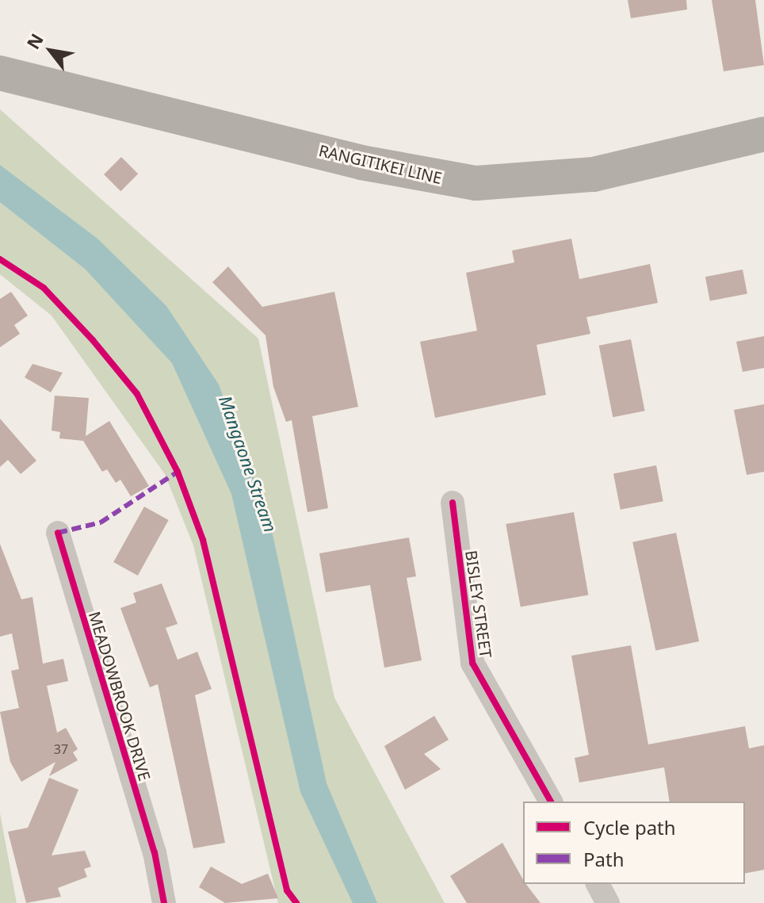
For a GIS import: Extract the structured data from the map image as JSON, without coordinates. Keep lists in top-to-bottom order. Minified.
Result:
{"streets":{"highway":["RANGITIKEI LINE"],"street":["BISLEY STREET","MEADOWBROOK DRIVE"]},"water":["Mangaone Stream"],"house_numbers":["37"],"legend":["Cycle path","Path"],"north":"top left"}
